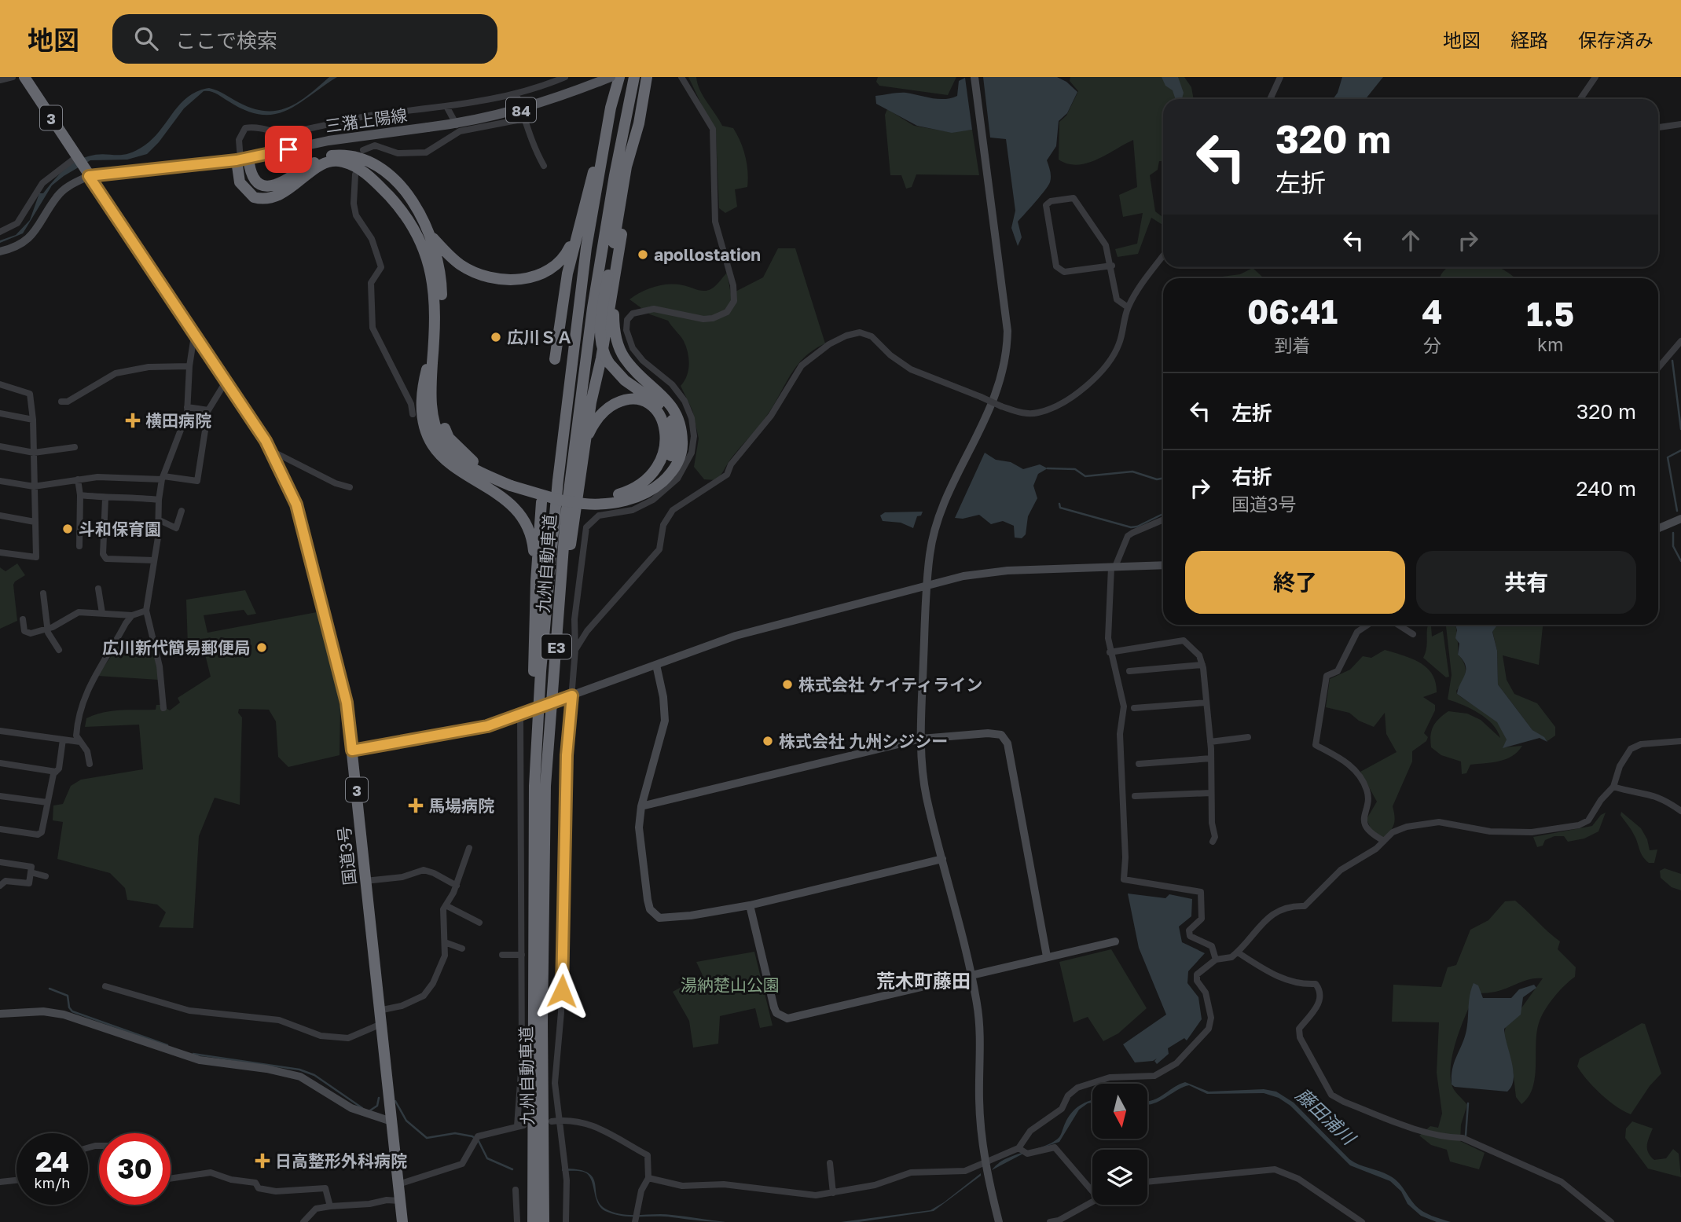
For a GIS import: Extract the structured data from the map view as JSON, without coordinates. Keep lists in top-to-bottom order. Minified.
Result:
{"streets":{"highway":["3","九州自動車道","E3","国道3号"],"main road":["84","三潴上陽線"]},"crossings":[["三潴上陽線","国道3号"]],"districts":["荒木町藤田"],"water":["藤田浦川"],"parks":["湯納楚山公園"],"places":{"other":["apollostation","広川ＳＡ","斗和保育園","広川新代簡易郵便局","株式会社 ケイティライン","株式会社 九州シジシー"],"health":["横田病院","馬場病院","日高整形外科病院"]},"north":"bottom","page":{"header":"地図","search":"ここで検索","nav":["地図","経路","保存済み"],"turn":["320 m","左折"],"eta":["06:41","到着","4","分","1.5","km"],"list":[{"name":"左折","value":"320 m"},{"name":"右折","note":"国道3号","value":"240 m"}],"buttons":["終了","共有"],"speed":"24 km/h","limit":"30"}}
